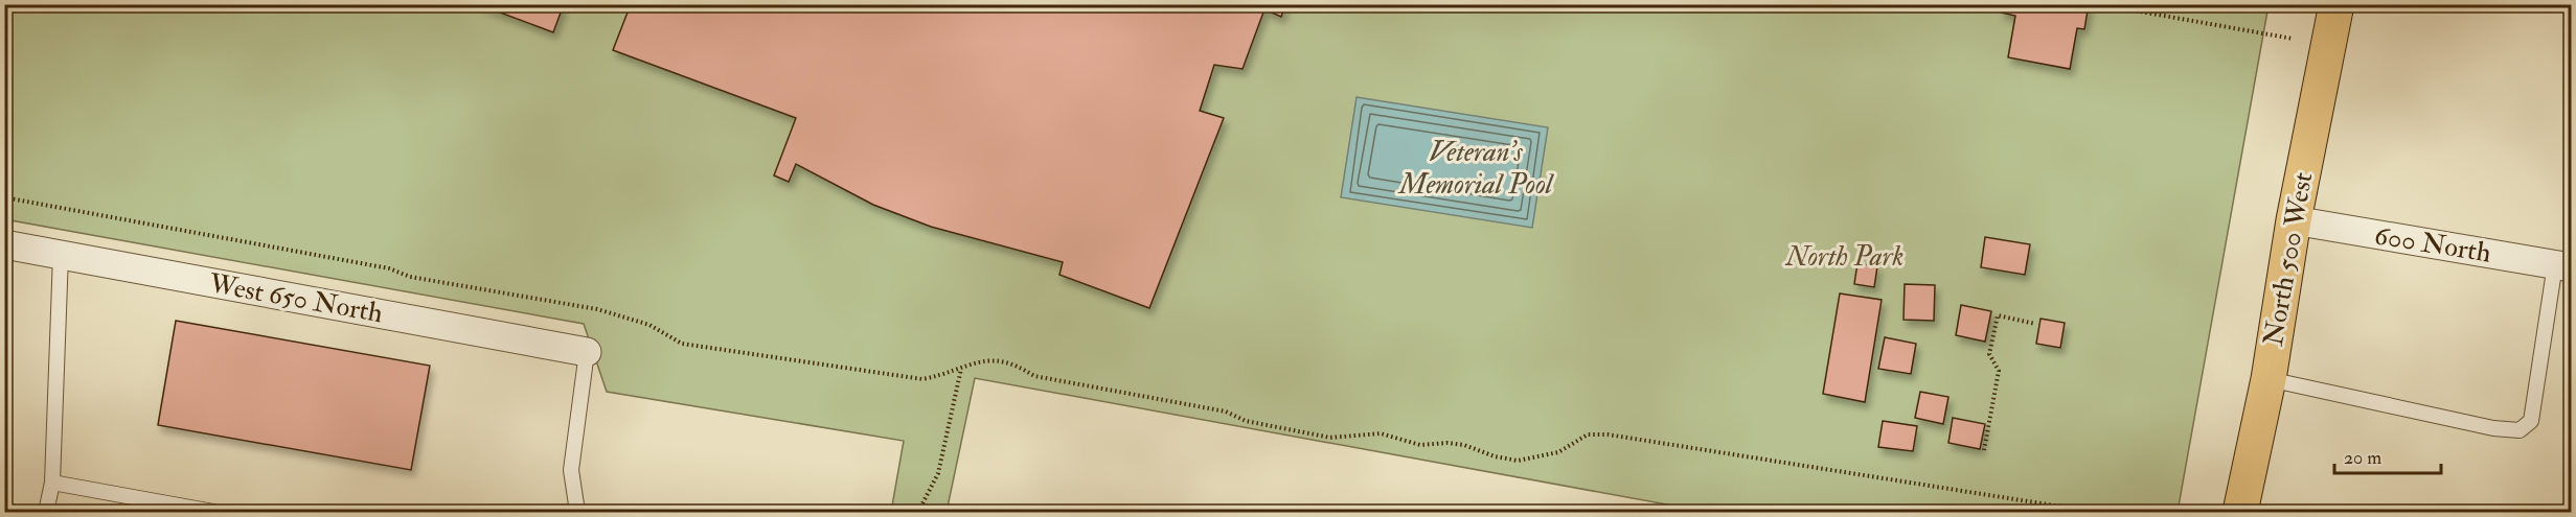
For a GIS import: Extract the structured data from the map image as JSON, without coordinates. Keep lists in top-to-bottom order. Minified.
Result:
{"streets":{"main road":["North 500 West"],"street":["600 North","West 650 North"]},"crossings":[["600 North","North 500 West"]],"water":["Veteran's Memorial Pool"],"parks":["North Park"],"scale_bar":"20 m"}
